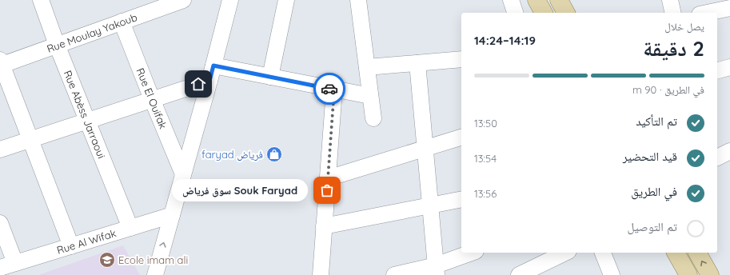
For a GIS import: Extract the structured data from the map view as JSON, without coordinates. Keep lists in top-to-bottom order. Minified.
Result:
{"streets":{"street":["Rue Moulay Yakoub","Rue El Ouifak","Rue Abèss Jarraoui","Rue Al Wifak"]},"crossings":[["Rue Moulay Yakoub","Rue El Ouifak"],["Rue Moulay Yakoub","Rue Abèss Jarraoui"],["Rue Abèss Jarraoui","Rue Al Wifak"]],"places":{"shop":["faryad فرياض"],"other":["Souk Faryad سوق فرياض"],"school or university":["Ecole imam ali"]},"page":{"heading":["2 دقيقة","يصل خلال","14:19–14:24"],"bar":"في الطريق · 90 m","list":[["تم التأكيد","13:50"],["قيد التحضير","13:54"],["في الطريق","13:56"],"تم التوصيل"],"bubble":"Souk Faryad سوق فرياض"}}
